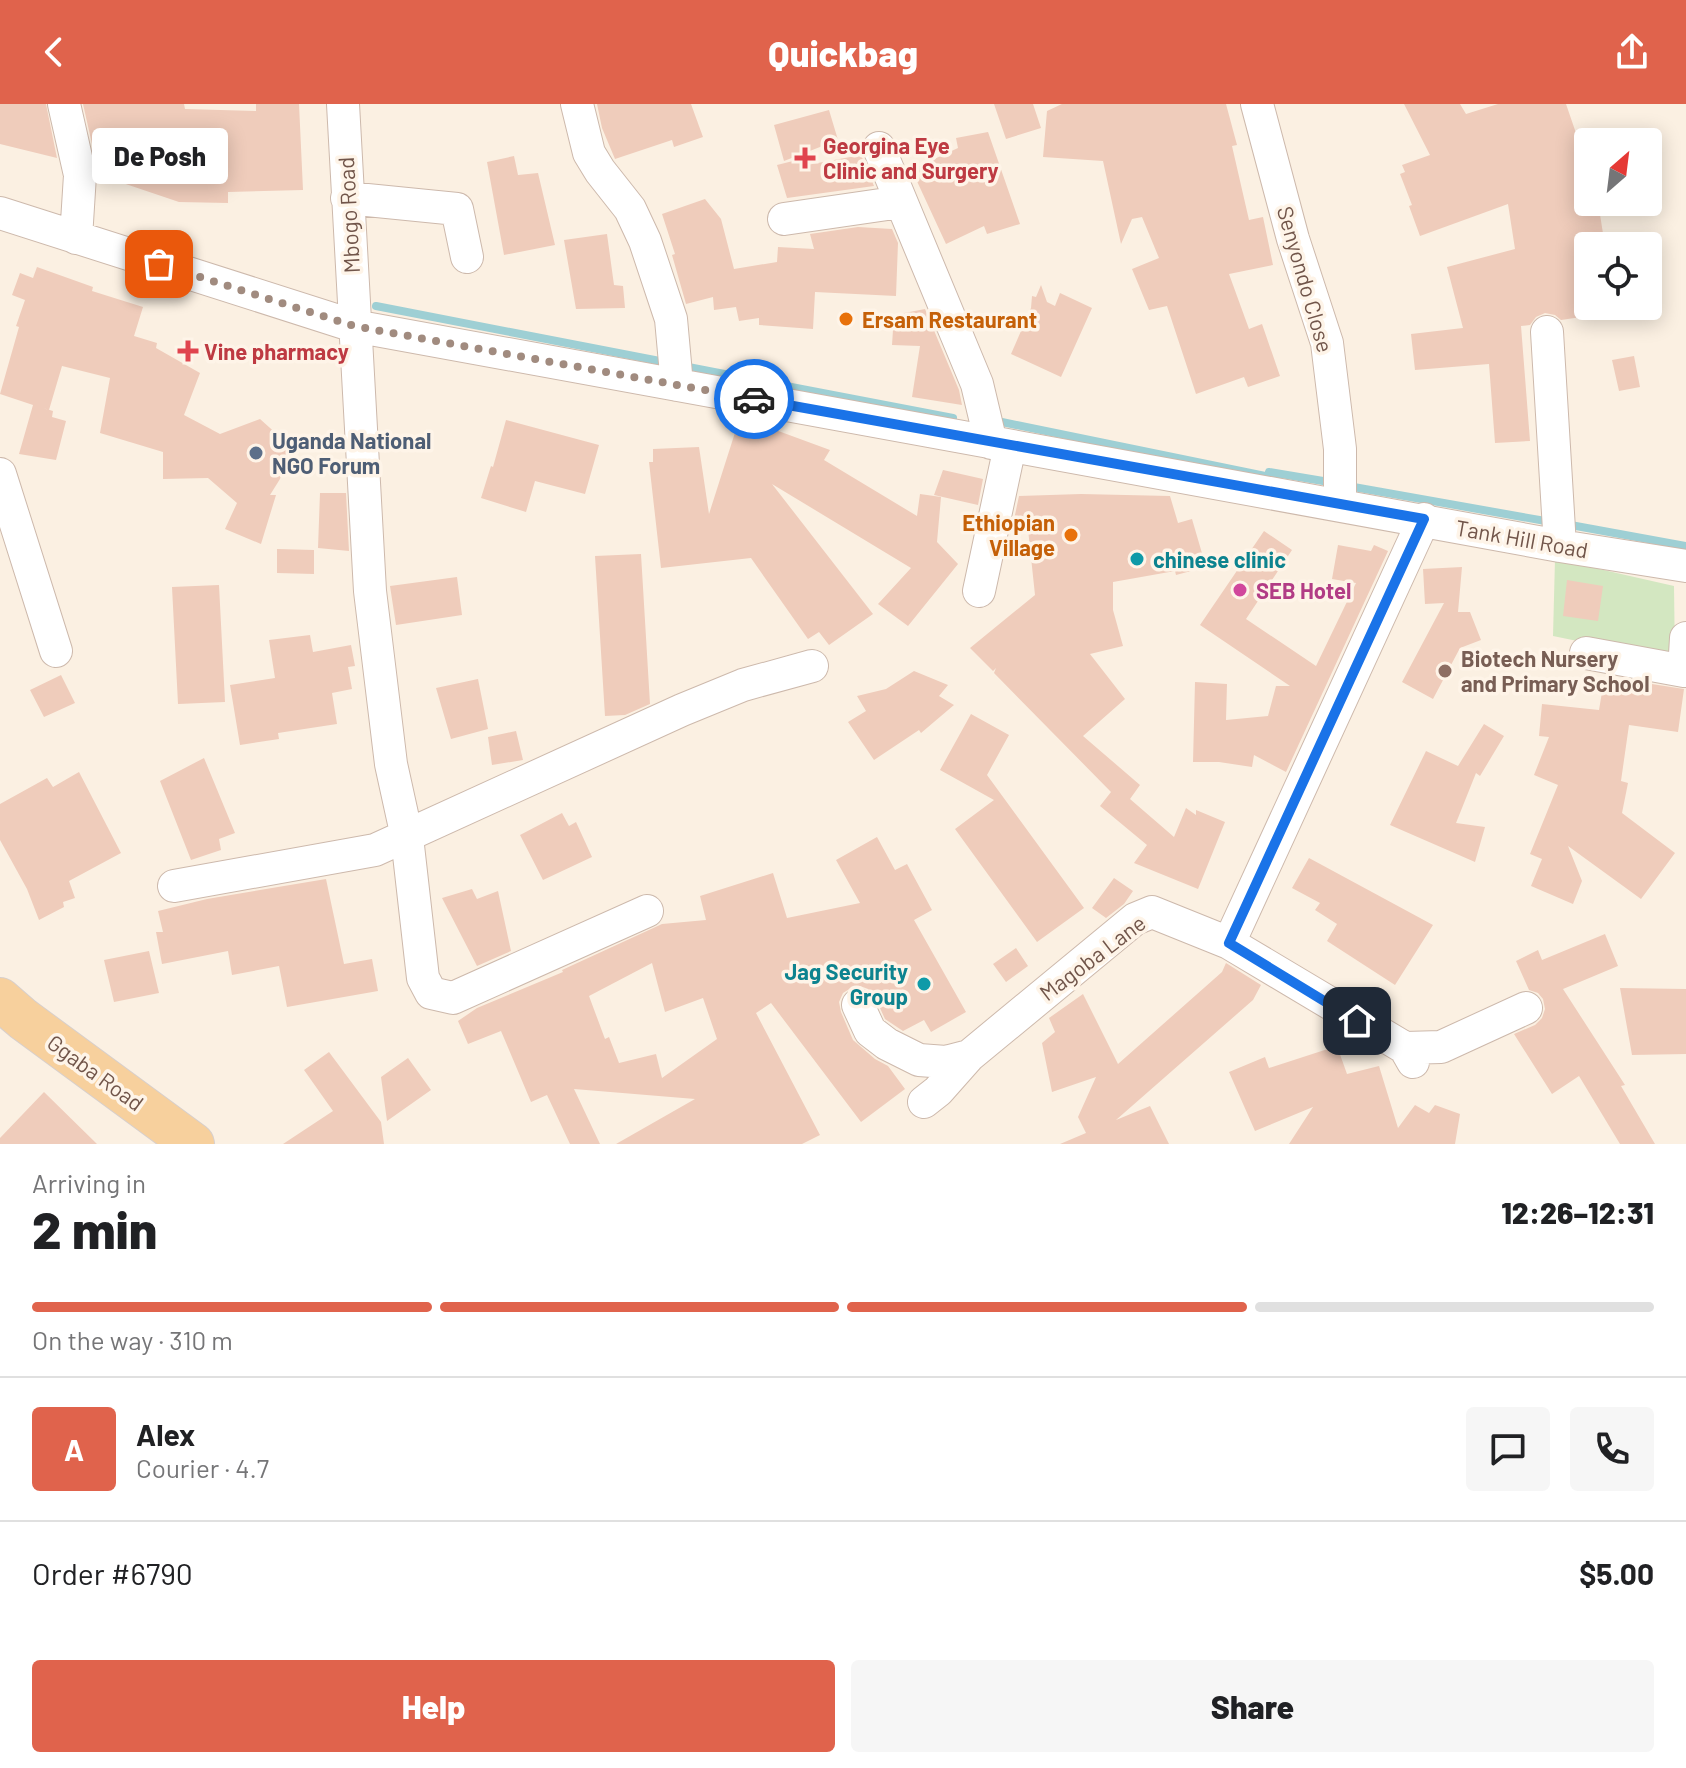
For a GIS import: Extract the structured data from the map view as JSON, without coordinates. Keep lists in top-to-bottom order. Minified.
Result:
{"streets":{"main road":["Ggaba Road"],"street":["Mbogo Road","Senyondo Close","Tank Hill Road","Magoba Lane"]},"crossings":[["Mbogo Road","Tank Hill Road"],["Senyondo Close","Tank Hill Road"]],"places":{"health":["Georgina Eye Clinic and Surgery","Vine pharmacy"],"other":["De Posh","Ersam Restaurant","Uganda National NGO Forum","Ethiopian Village","chinese clinic","SEB Hotel","Biotech Nursery and Primary School","Jag Security Group"]},"north":"top right","page":{"header":"Quickbag","bubble":"De Posh","heading":["2 min","Arriving in","12:26–12:31"],"panel":["Alex","Courier · 4.7","Order #6790","$5.00"],"bar":"On the way · 310 m","round":"A","buttons":["Help","Share"]}}
